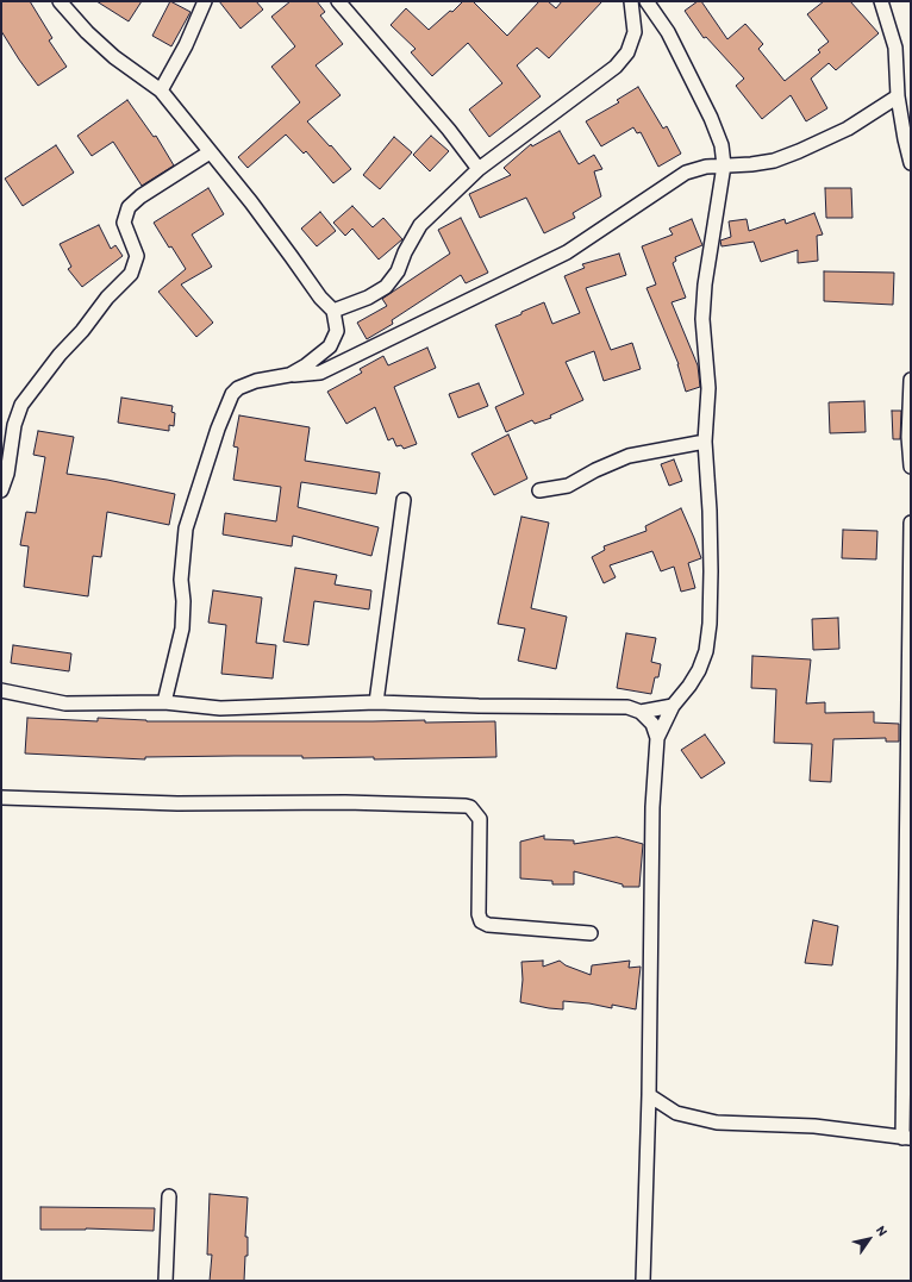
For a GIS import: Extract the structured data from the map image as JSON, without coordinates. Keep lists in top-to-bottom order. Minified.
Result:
{"north":"top right"}
